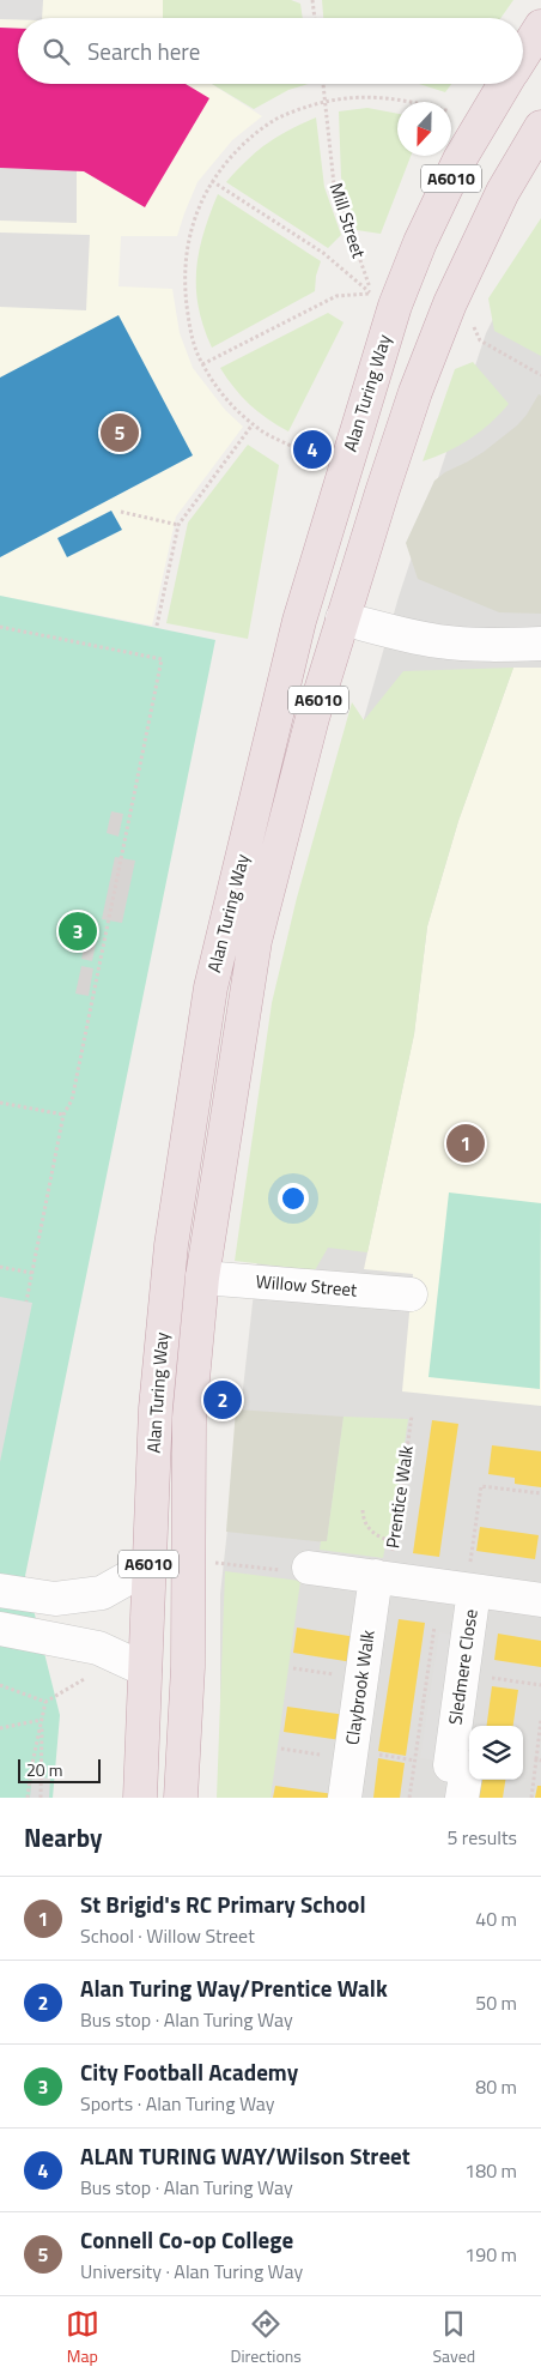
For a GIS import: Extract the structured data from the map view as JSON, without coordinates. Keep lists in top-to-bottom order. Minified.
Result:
{"streets":{"highway":["A6010","Alan Turing Way"],"street":["Willow Street","Sledmere Close","Claybrook Walk"],"path":["Mill Street","Prentice Walk"]},"crossings":[["Alan Turing Way","Willow Street"],["Prentice Walk","Claybrook Walk"]],"scale_bar":"20 m","north":"bottom","page":{"search":"Search here","pins":["5","4","3","1","2"],"scale":"20 m","heading":["Nearby","5 results"],"list":[{"mark":"1","name":"St Brigid's RC Primary School","note":"School · Willow Street","value":"40 m"},{"mark":"2","name":"Alan Turing Way/Prentice Walk","note":"Bus stop · Alan Turing Way","value":"50 m"},{"mark":"3","name":"City Football Academy","note":"Sports · Alan Turing Way","value":"80 m"},{"mark":"4","name":"ALAN TURING WAY/Wilson Street","note":"Bus stop · Alan Turing Way","value":"180 m"},{"mark":"5","name":"Connell Co-op College","note":"University · Alan Turing Way","value":"190 m"}],"nav":["Map","Directions","Saved"]}}
